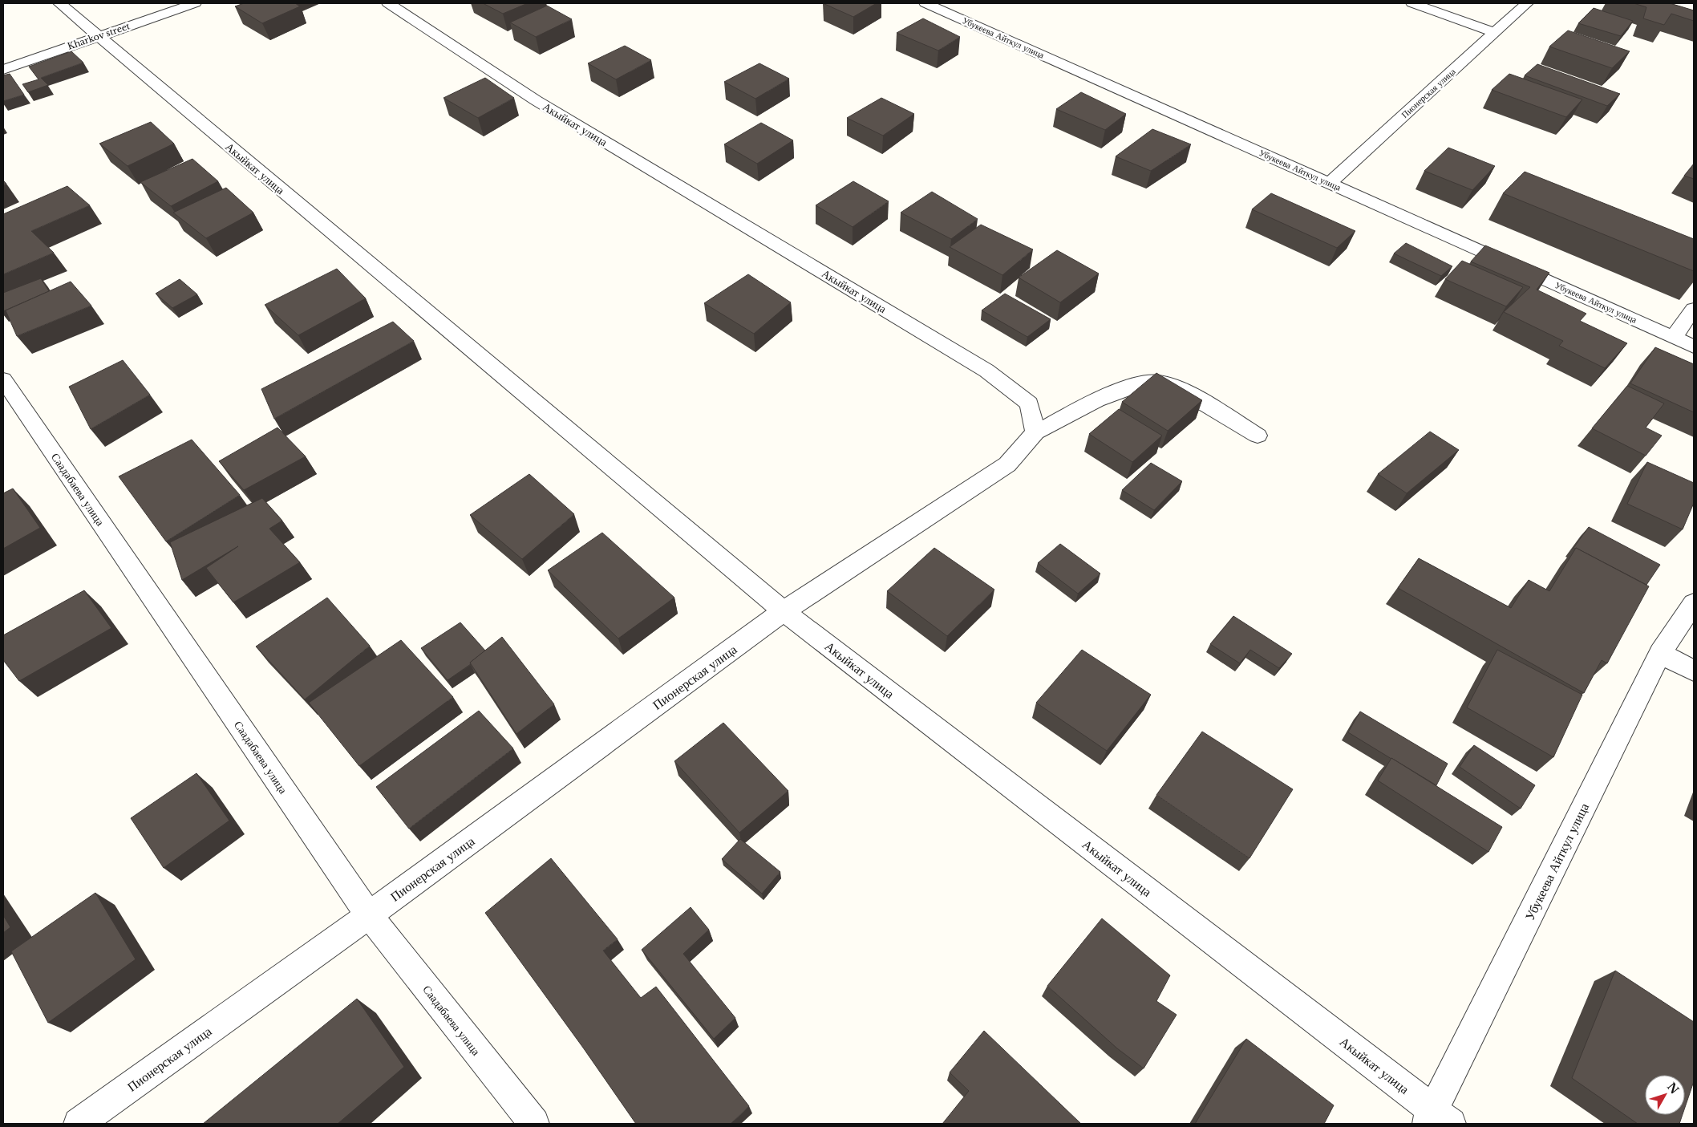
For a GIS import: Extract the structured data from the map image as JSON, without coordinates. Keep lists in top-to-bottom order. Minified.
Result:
{"streets":{"street":["Kharkov street","Убукеева Айткул улица","Пионерская улица","Акыйкат улица","Саадабаева улица"]},"crossings":[["Kharkov street","Акыйкат улица"],["Убукеева Айткул улица","Пионерская улица"],["Убукеева Айткул улица","Акыйкат улица"],["Пионерская улица","Акыйкат улица"],["Пионерская улица","Саадабаева улица"]],"north":"top right"}
